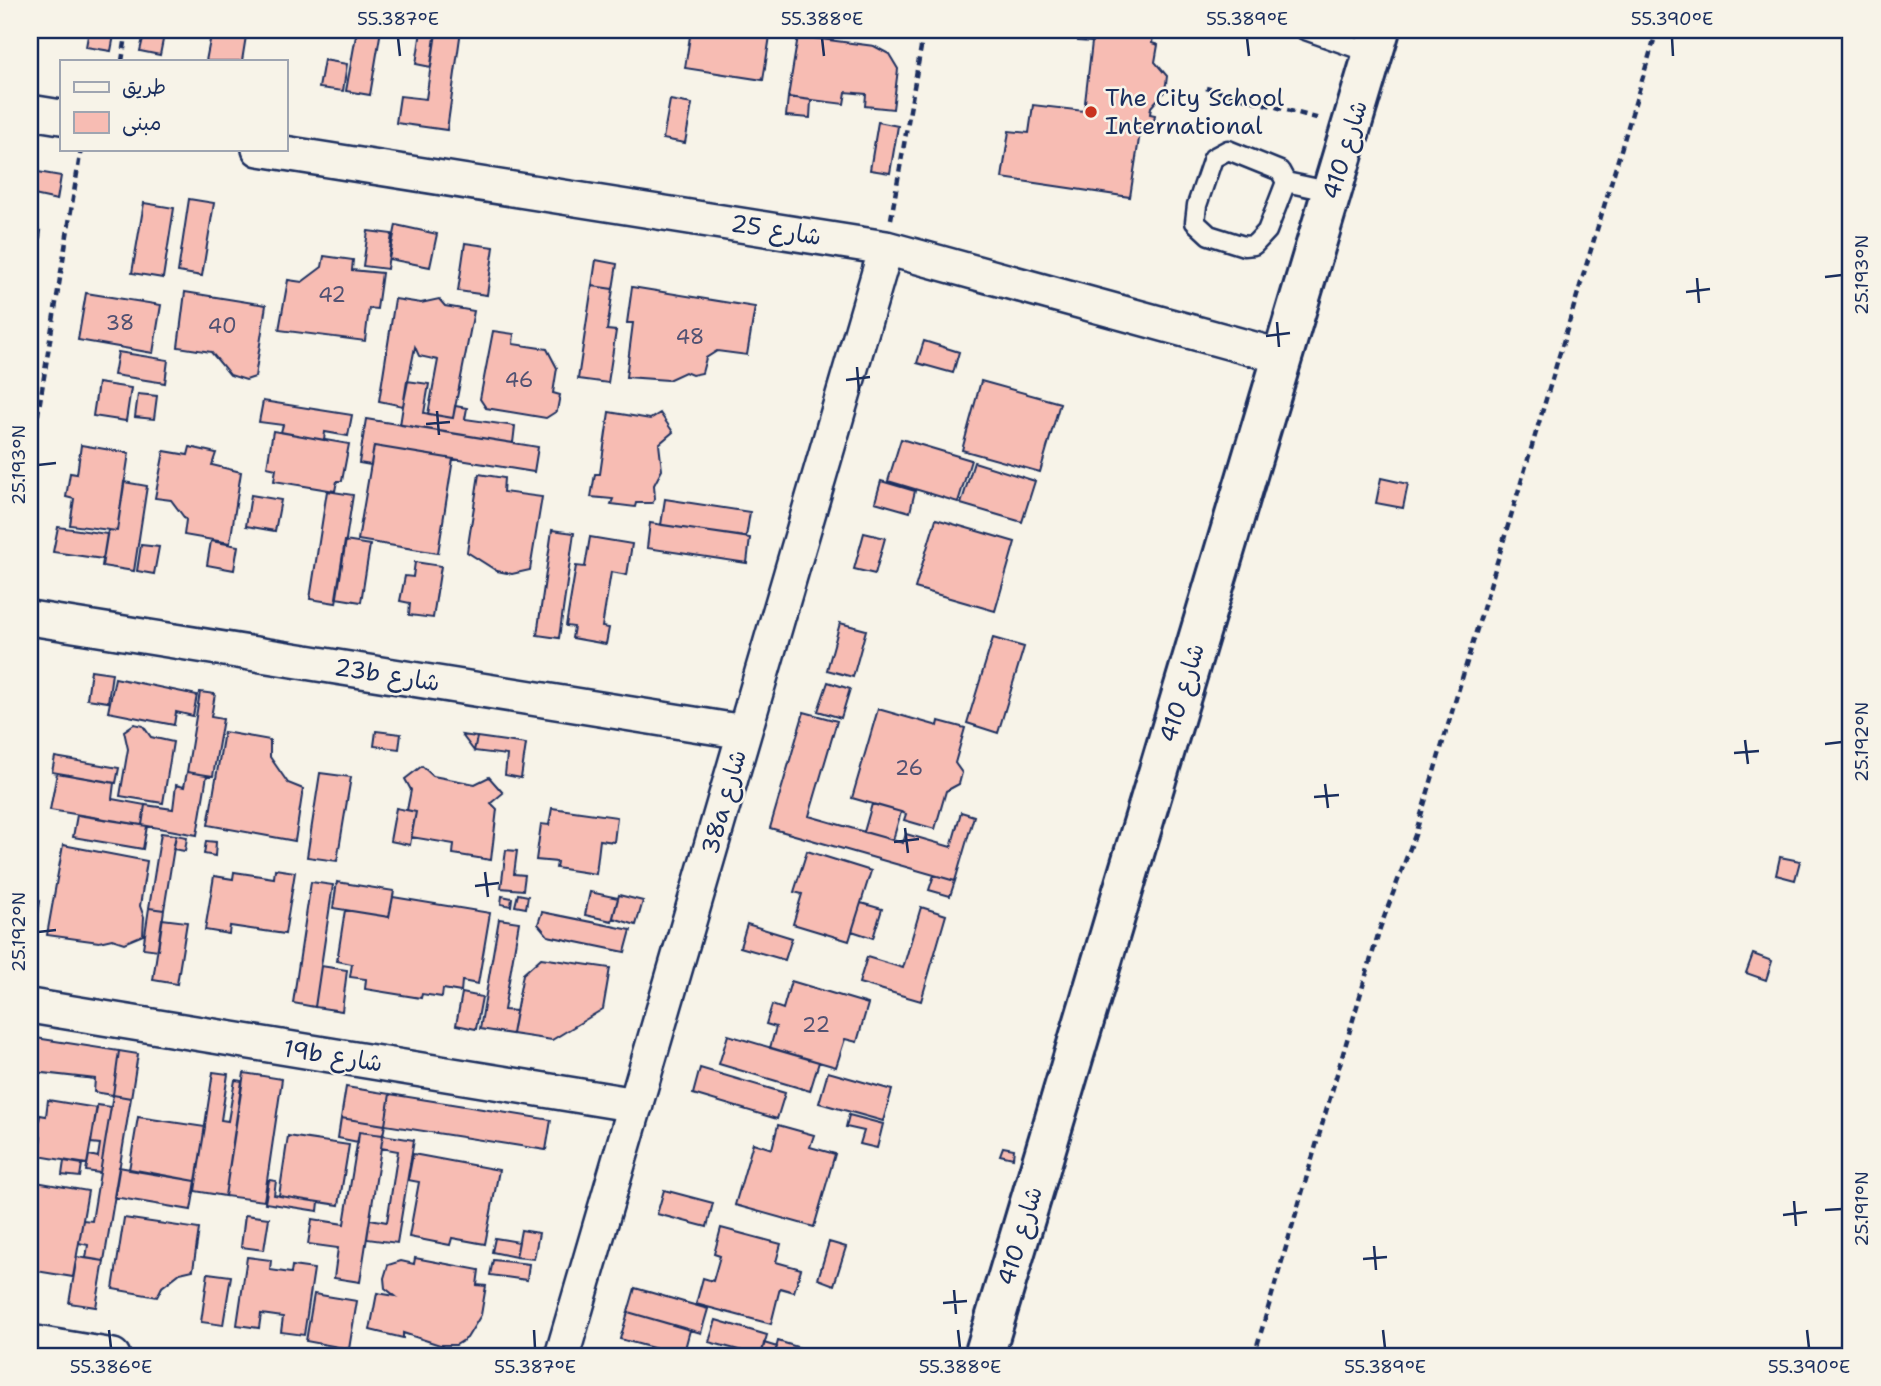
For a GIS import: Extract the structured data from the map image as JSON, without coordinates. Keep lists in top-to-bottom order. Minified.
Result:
{"streets":{"street":["شارع 410","شارع 25","23b شارع","38a شارع","19b شارع"]},"crossings":[["شارع 410","شارع 25"],["شارع 25","38a شارع"],["23b شارع","38a شارع"],["38a شارع","19b شارع"]],"places":["The City School International"],"house_numbers":["42","38","40","48","46","26","22"],"legend":["طريق","مبنى"],"coordinates":["55.387°E","55.388°E","55.389°E","55.390°E","25.193°N","25.192°N","25.191°N","55.386°E"]}
